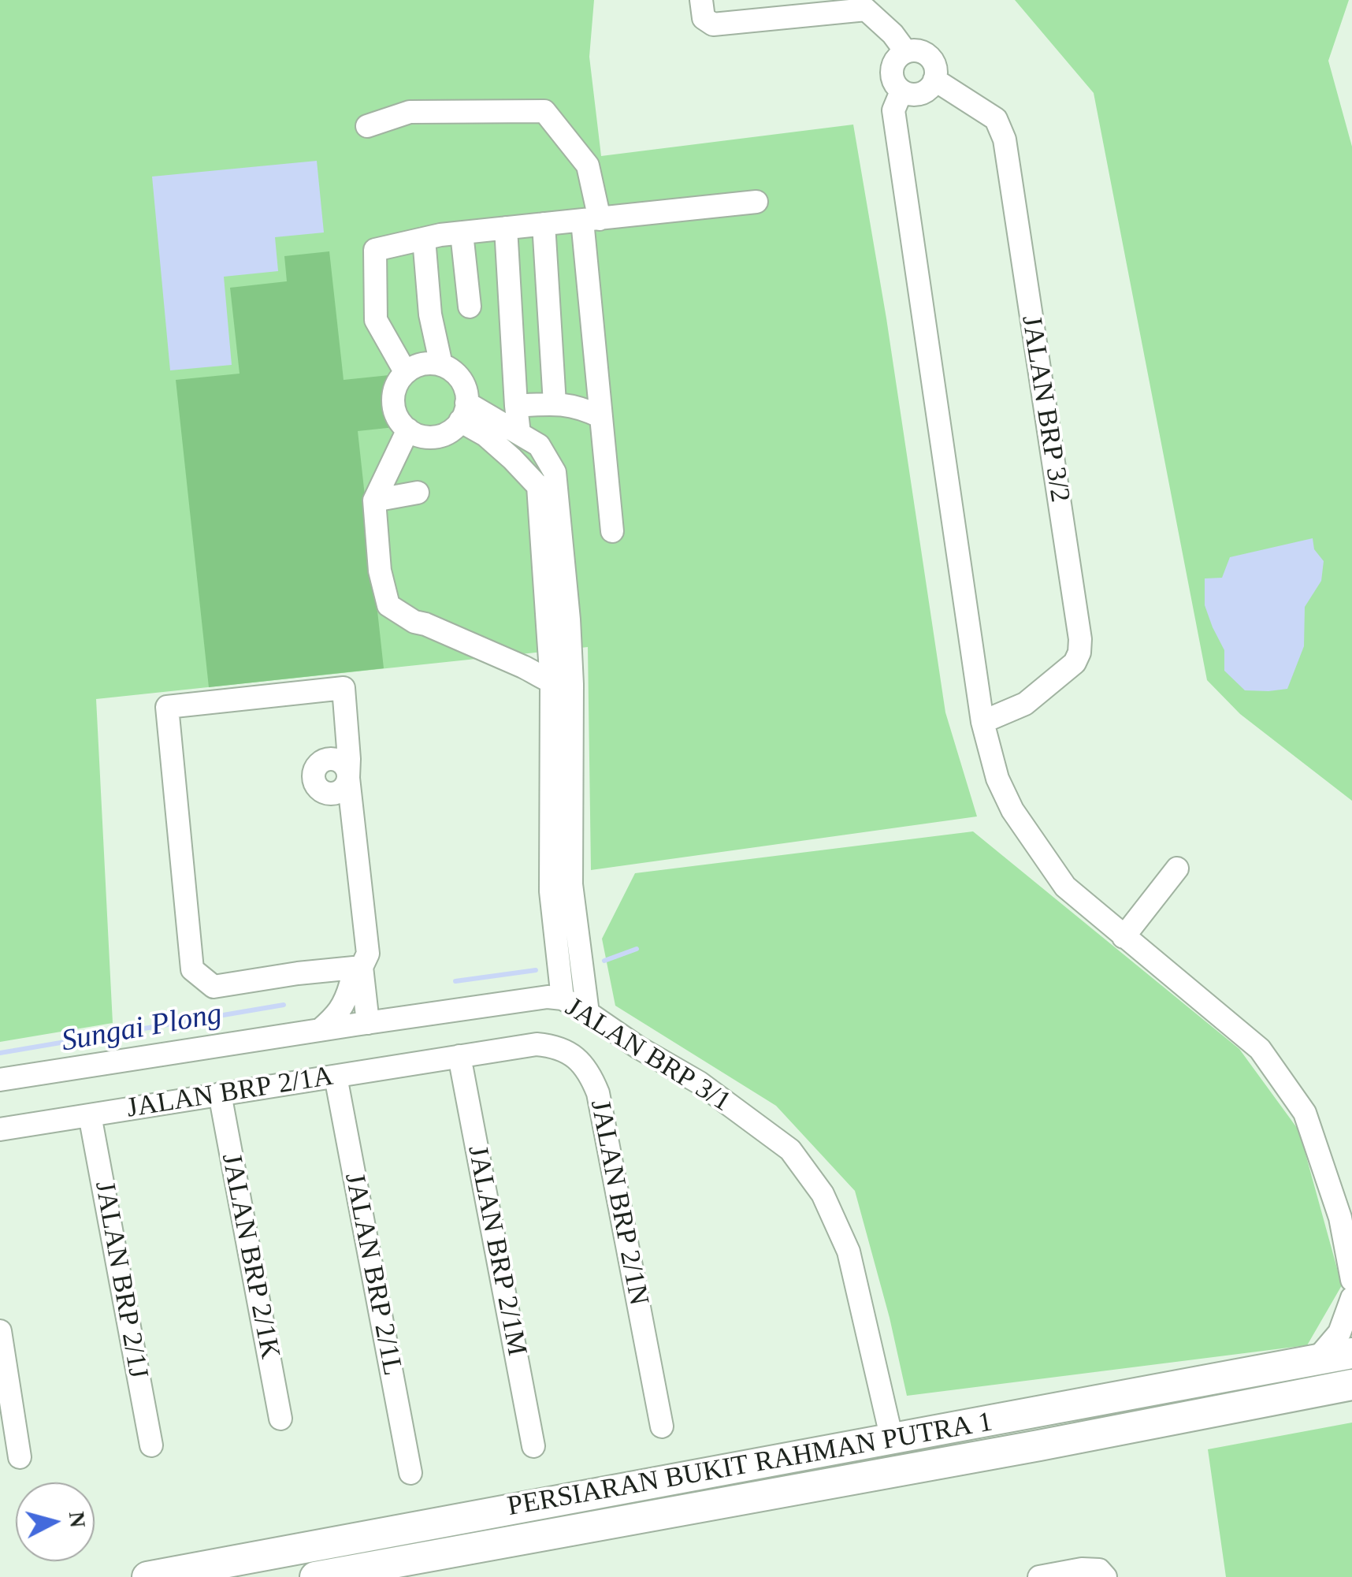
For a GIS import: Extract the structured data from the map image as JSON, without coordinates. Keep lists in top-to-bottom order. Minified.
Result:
{"streets":{"main road":["PERSIARAN BUKIT RAHMAN PUTRA 1"],"street":["JALAN BRP 3/2","JALAN BRP 3/1","JALAN BRP 2/1A","JALAN BRP 2/1N","JALAN BRP 2/1M","JALAN BRP 2/1K","JALAN BRP 2/1L","JALAN BRP 2/1J"]},"crossings":[["JALAN BRP 3/1","PERSIARAN BUKIT RAHMAN PUTRA 1"],["JALAN BRP 2/1A","JALAN BRP 2/1N"],["JALAN BRP 2/1A","JALAN BRP 2/1M"],["JALAN BRP 2/1A","JALAN BRP 2/1K"],["JALAN BRP 2/1A","JALAN BRP 2/1L"],["JALAN BRP 2/1A","JALAN BRP 2/1J"],["JALAN BRP 2/1N","JALAN BRP 2/1M"]],"water":["Sungai Plong"],"north":"right"}
